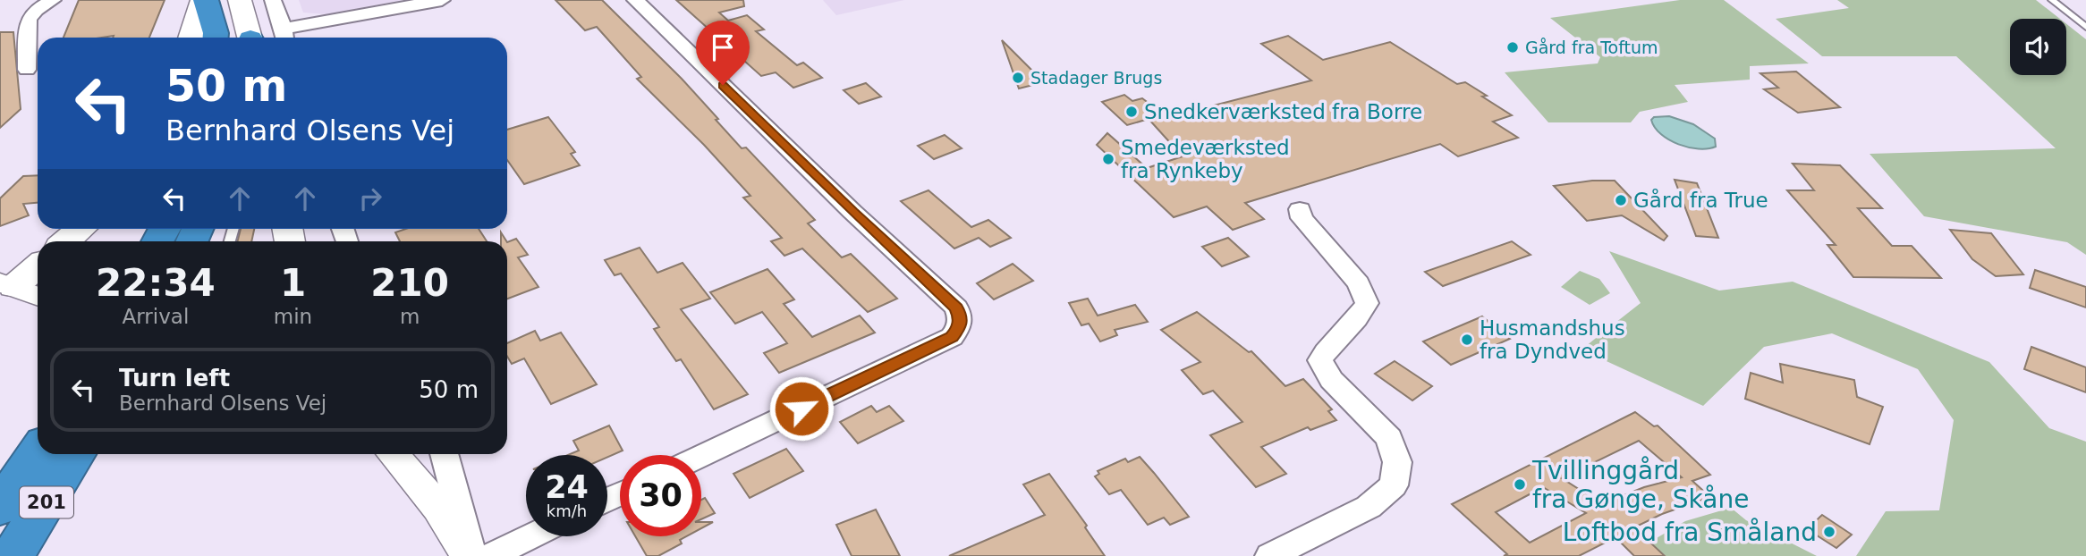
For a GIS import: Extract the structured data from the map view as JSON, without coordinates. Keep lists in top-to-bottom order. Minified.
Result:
{"streets":{"highway":["201"]},"places":["Gård fra Toftum","Stadager Brugs","Snedkerværksted fra Borre","Smedeværksted fra Rynkeby","Gård fra True","Husmandshus fra Dyndved","Tvillinggård fra Gønge, Skåne","Loftbod fra Småland"],"page":{"turn":["50 m","Bernhard Olsens Vej"],"eta":["22:34","Arrival","1","min","210","m"],"list":[{"name":"Turn left","note":"Bernhard Olsens Vej","value":"50 m"}],"speed":"24 km/h","limit":"30"}}
